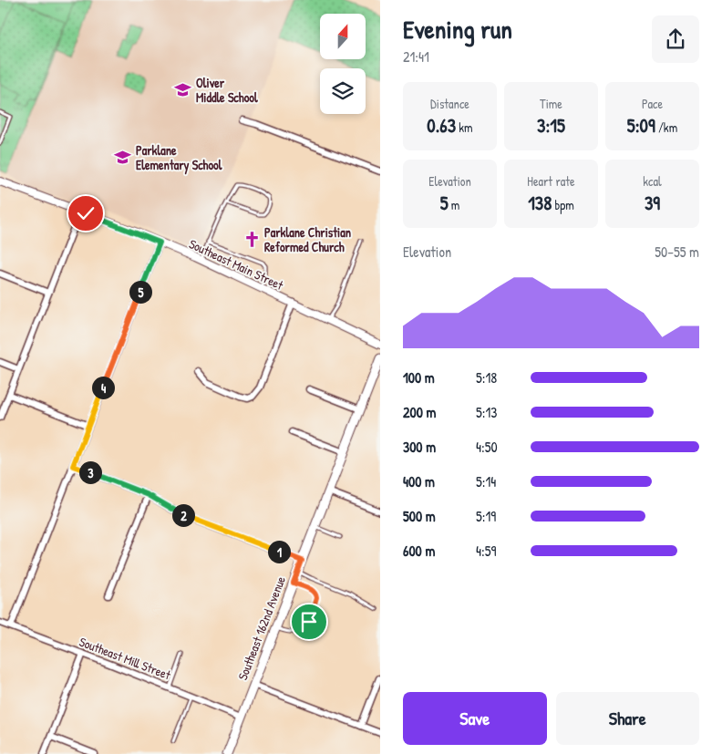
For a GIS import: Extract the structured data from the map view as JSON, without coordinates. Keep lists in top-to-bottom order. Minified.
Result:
{"streets":{"main road":["Southeast 162nd Avenue"],"street":["Southeast Main Street","Southeast Mill Street"]},"crossings":[["Southeast 162nd Avenue","Southeast Mill Street"]],"places":{"school or university":["Oliver Middle School","Parklane Elementary School"],"church":["Parklane Christian Reformed Church"]},"north":"top","page":{"heading":["Evening run","21:41"],"stats":[["Distance","0.63 km"],["Time","3:15"],["Pace","5:09 /km"],["Elevation","5 m"],["Heart rate","138 bpm"],["kcal","39"]],"chart":["Elevation","50–55 m"],"pins":["5","4","3","2","1"],"list":[{"name":"100 m","note":"5:18"},{"name":"200 m","note":"5:13"},{"name":"300 m","note":"4:50"},{"name":"400 m","note":"5:14"},{"name":"500 m","note":"5:19"},{"name":"600 m","note":"4:59"}],"buttons":["Save","Share"]}}
